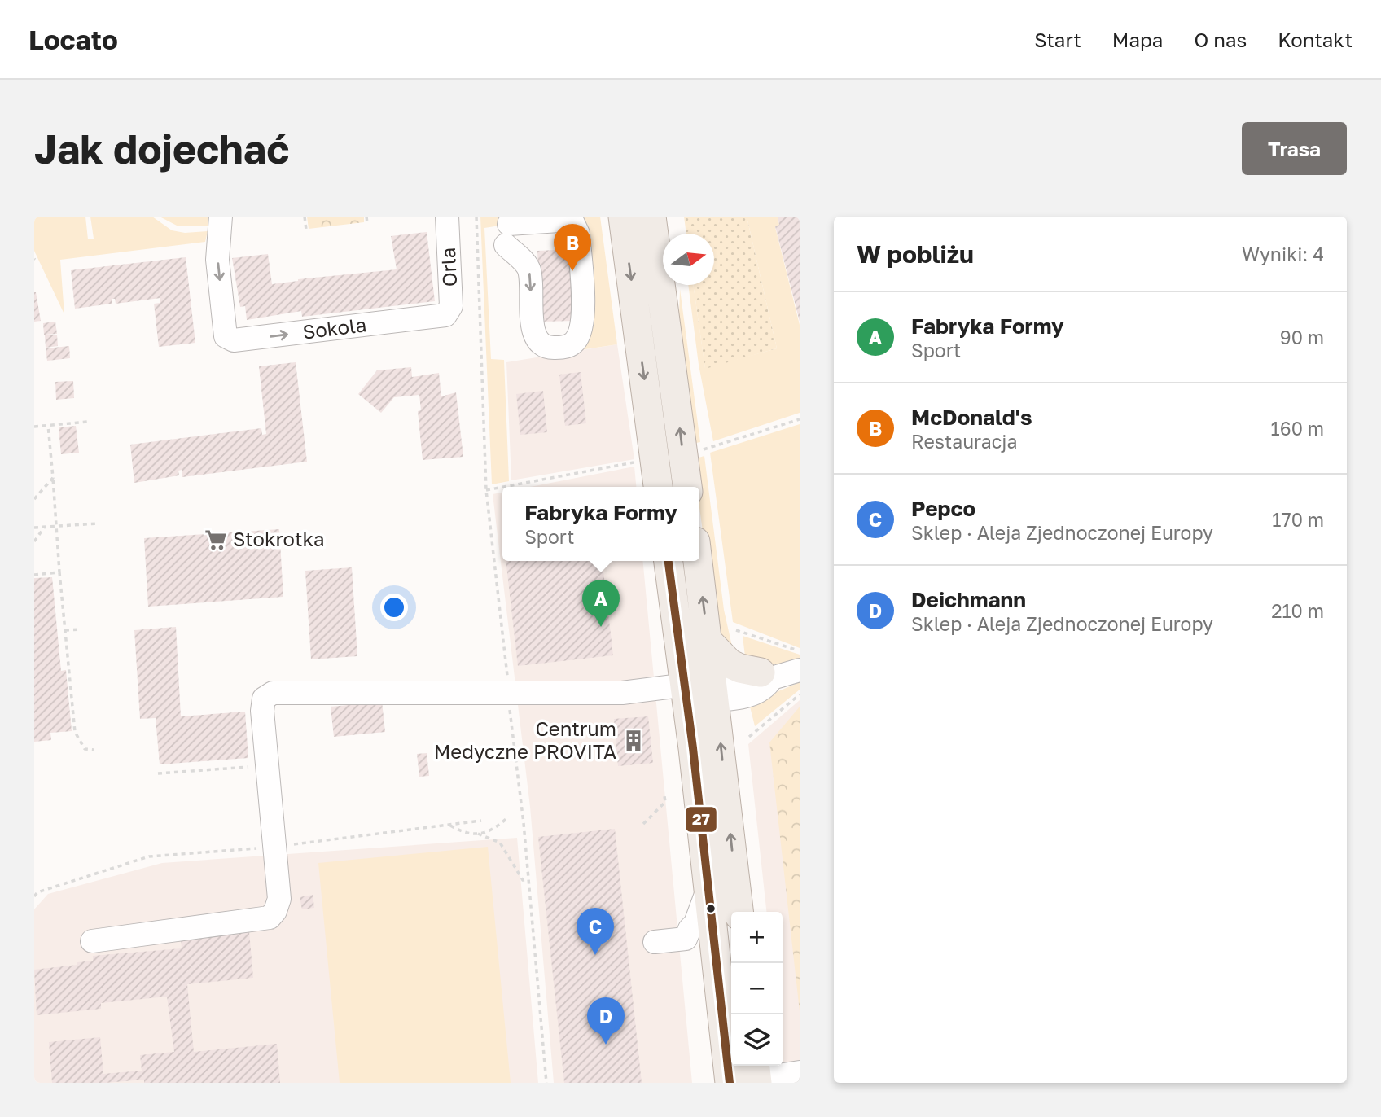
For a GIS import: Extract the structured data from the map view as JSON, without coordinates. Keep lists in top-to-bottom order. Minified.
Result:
{"streets":{"street":["Orla","Sokola"]},"crossings":[["Orla","Sokola"]],"places":{"supermarket":["Stokrotka"],"building":["Centrum Medyczne PROVITA"]},"lines":["transit line 27"],"north":"right","page":{"header":"Locato","nav":["Start","Mapa","O nas","Kontakt"],"buttons":"Trasa","title":"Jak dojechać","heading":["W pobliżu","Wyniki: 4"],"pins":["B","A","C","D"],"list":[{"mark":"A","name":"Fabryka Formy","note":"Sport","value":"90 m"},{"mark":"B","name":"McDonald's","note":"Restauracja","value":"160 m"},{"mark":"C","name":"Pepco","note":"Sklep · Aleja Zjednoczonej Europy","value":"170 m"},{"mark":"D","name":"Deichmann","note":"Sklep · Aleja Zjednoczonej Europy","value":"210 m"}],"popup":["Fabryka Formy","Sport"],"map_buttons":["+","−"]}}
